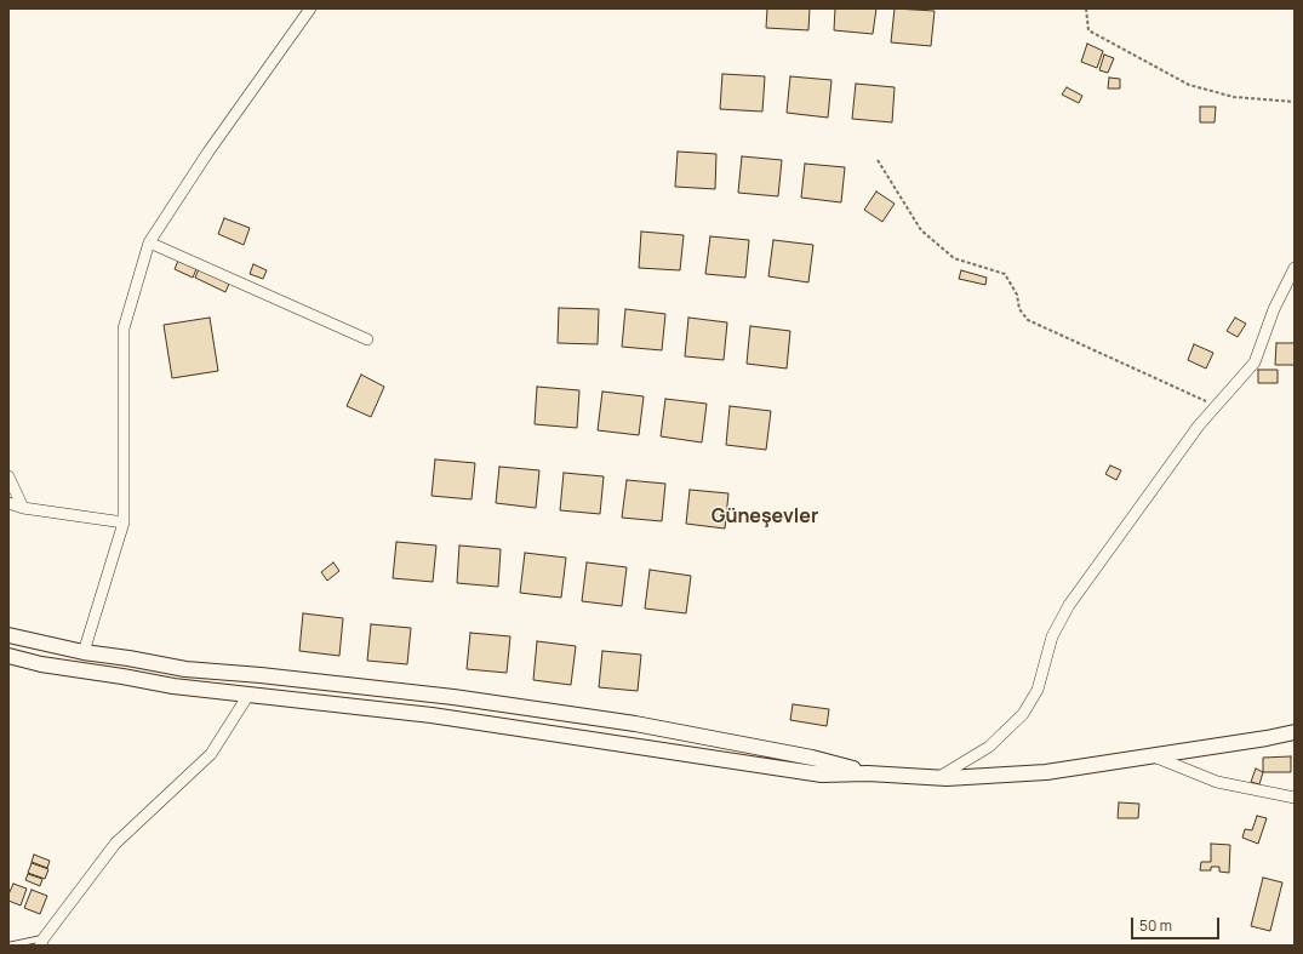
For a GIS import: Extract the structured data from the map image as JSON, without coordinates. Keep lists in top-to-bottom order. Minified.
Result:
{"districts":["Güneşevler"],"scale_bar":"50 m"}
